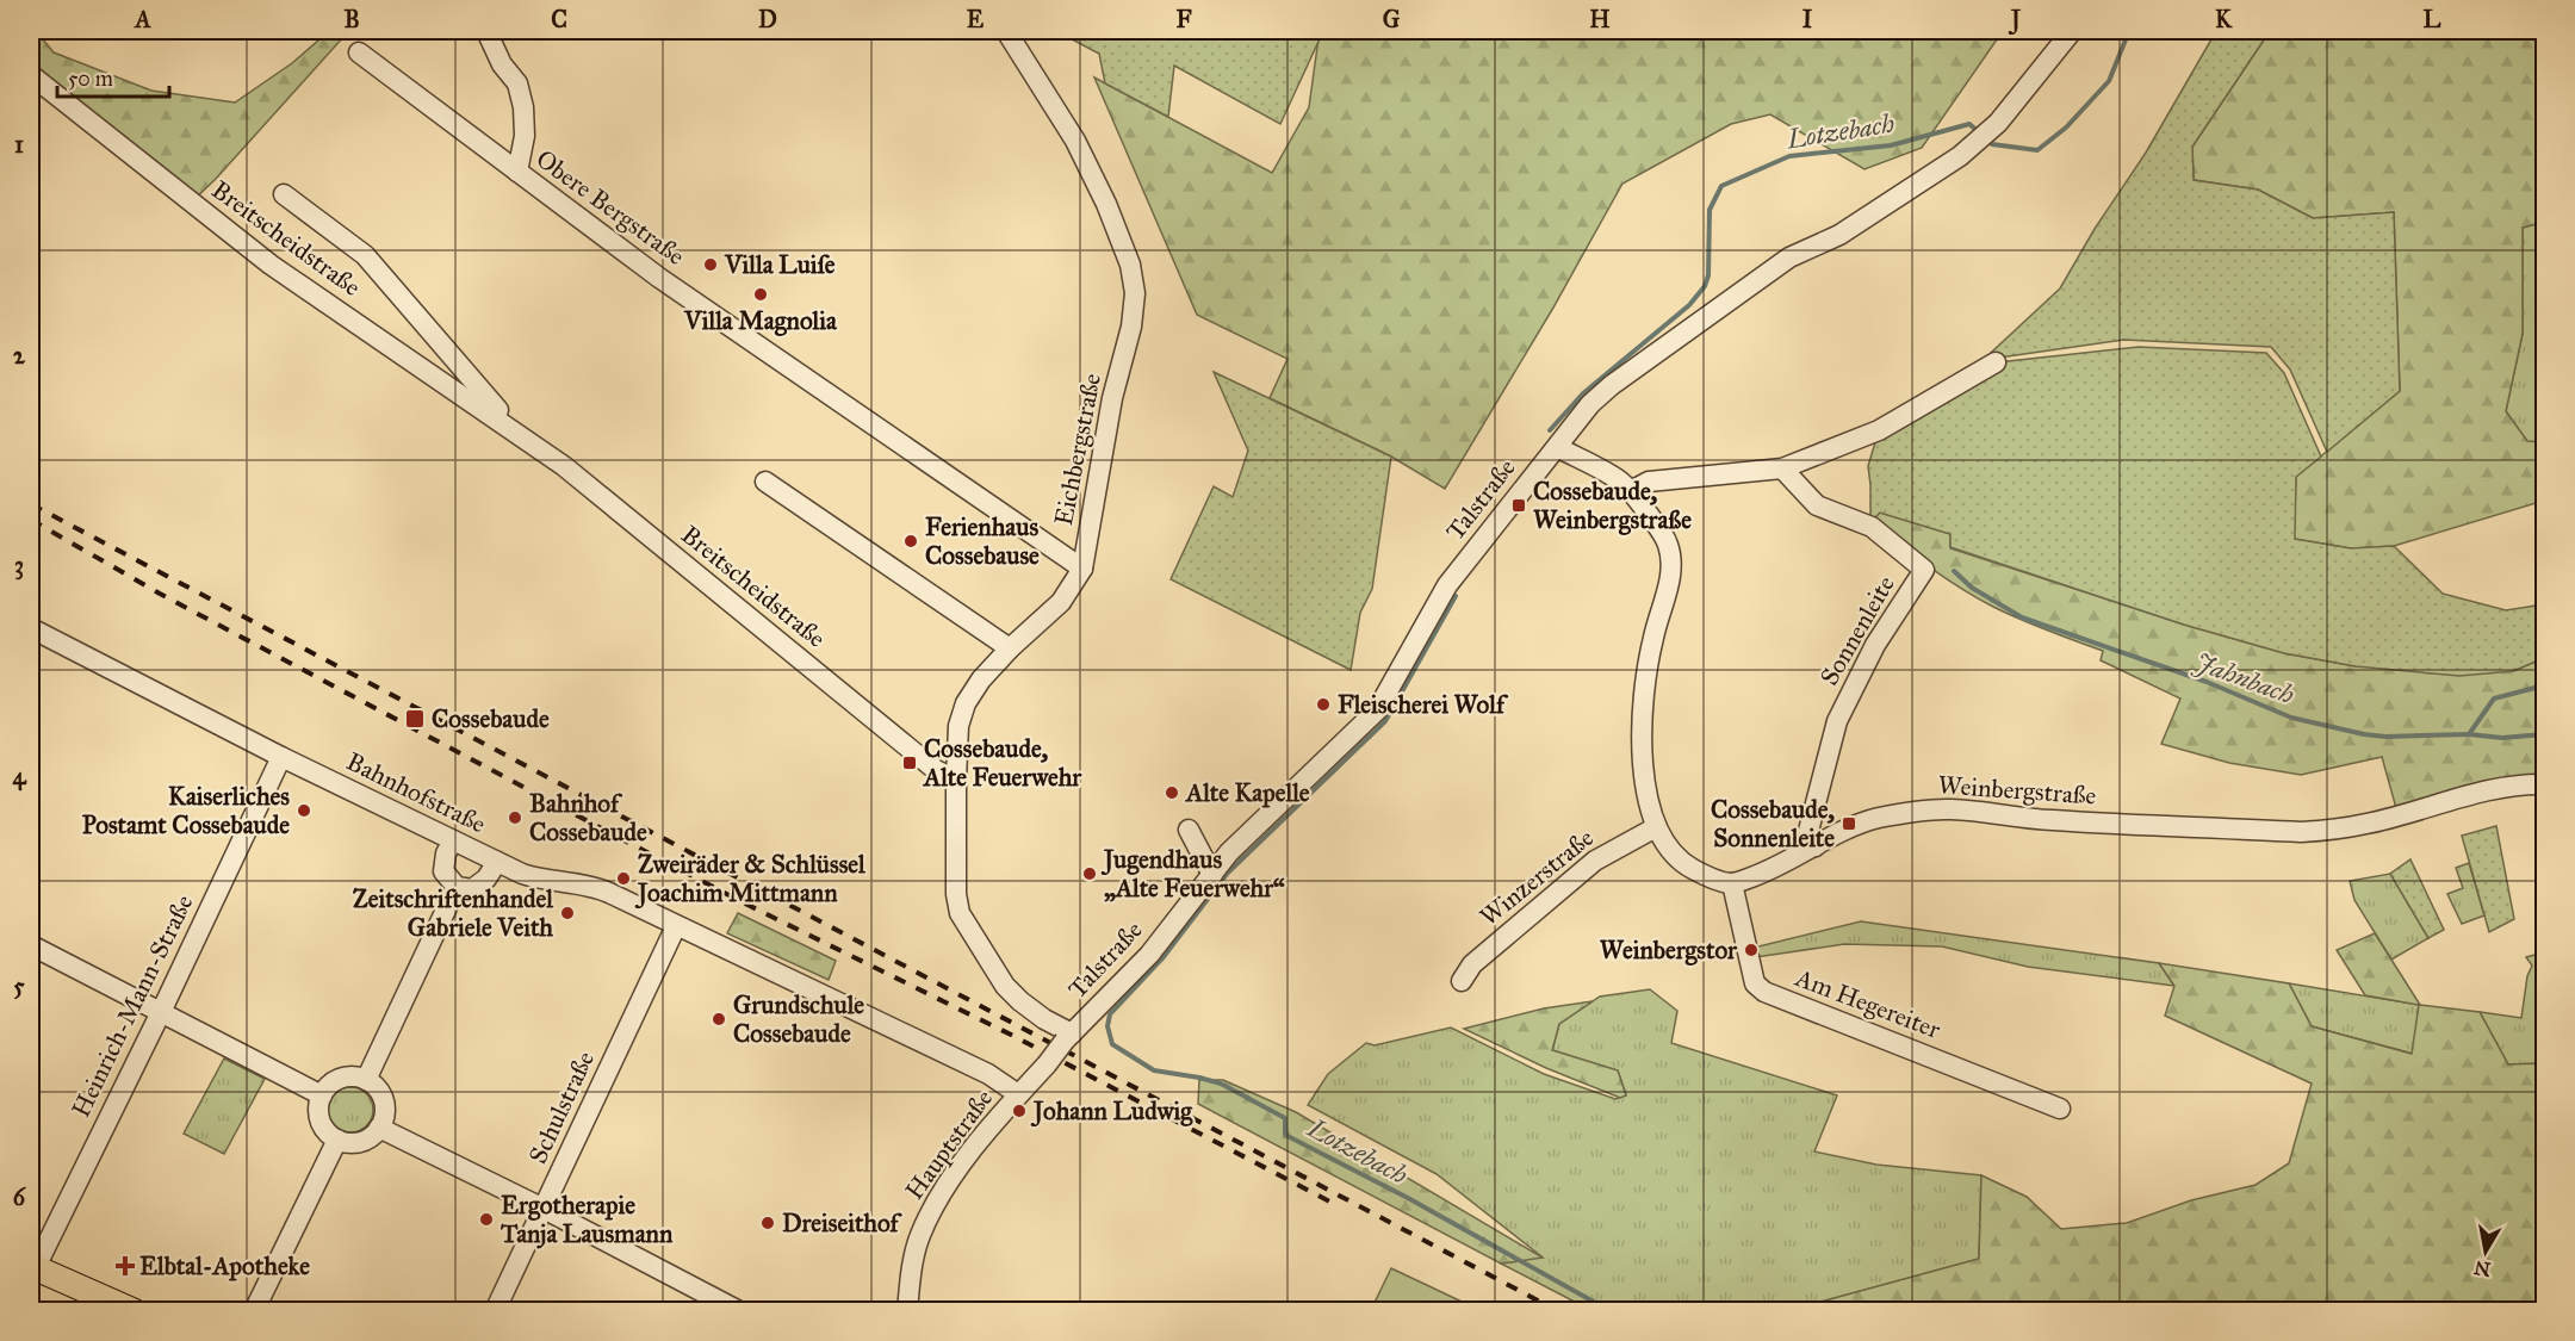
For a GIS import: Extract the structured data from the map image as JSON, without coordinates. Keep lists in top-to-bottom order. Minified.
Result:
{"streets":{"street":["Obere Bergstraße","Breitscheidstraße","Eichbergstraße","Talstraße","Sonnenleite","Weinbergstraße","Bahnhofstraße","Winzerstraße","Am Hegereiter","Heinrich-Mann-Straße","Schulstraße","Hauptstraße"]},"crossings":[["Obere Bergstraße","Eichbergstraße"],["Breitscheidstraße","Eichbergstraße"],["Eichbergstraße","Talstraße"],["Talstraße","Bahnhofstraße"],["Talstraße","Hauptstraße"],["Sonnenleite","Weinbergstraße"],["Weinbergstraße","Am Hegereiter"],["Bahnhofstraße","Heinrich-Mann-Straße"],["Bahnhofstraße","Schulstraße"],["Bahnhofstraße","Hauptstraße"]],"water":["Lotzebach","Jahnbach"],"places":{"other":["Villa Luiſe","Villa Magnolia","Ferienhaus Cossebause","Fleischerei Wolf","Alte Kapelle","Kaiserliches Postamt Cossebaude","Bahnhof Cossebaude","Jugendhaus „Alte Feuerwehr“","Zweiräder & Schlüssel Joachim Mittmann","Zeitschriftenhandel Gabriele Veith","Weinbergstor","Grundschule Cossebaude","Johann Ludwig","Ergotherapie Tanja Lausmann","Dreiseithof"],"transit":["Cossebaude, Weinbergstraße","Cossebaude","Cossebaude, Alte Feuerwehr","Cossebaude, Sonnenleite"],"health":["Elbtal-Apotheke"]},"scale_bar":"50 m","north":"bottom","grid":{"columns":["A","B","C","D","E","F","G","H","I","J","K","L"],"rows":["1","2","3","4","5","6"]}}
